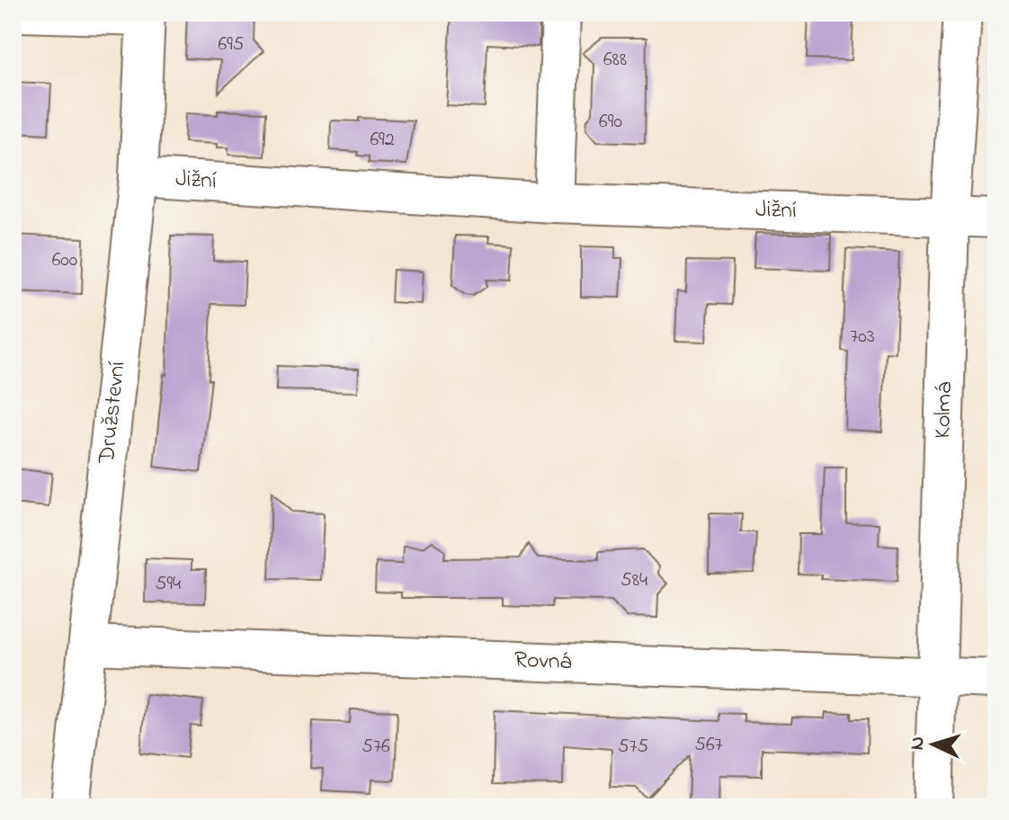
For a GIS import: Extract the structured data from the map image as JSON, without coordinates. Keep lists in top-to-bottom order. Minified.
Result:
{"streets":{"street":["Jižní","Kolmá","Družstevní","Rovná"]},"crossings":[["Jižní","Kolmá"],["Jižní","Družstevní"],["Kolmá","Rovná"],["Družstevní","Rovná"]],"house_numbers":["695","688","690","692","600","703","584","594","567","576","575"],"north":"left"}
